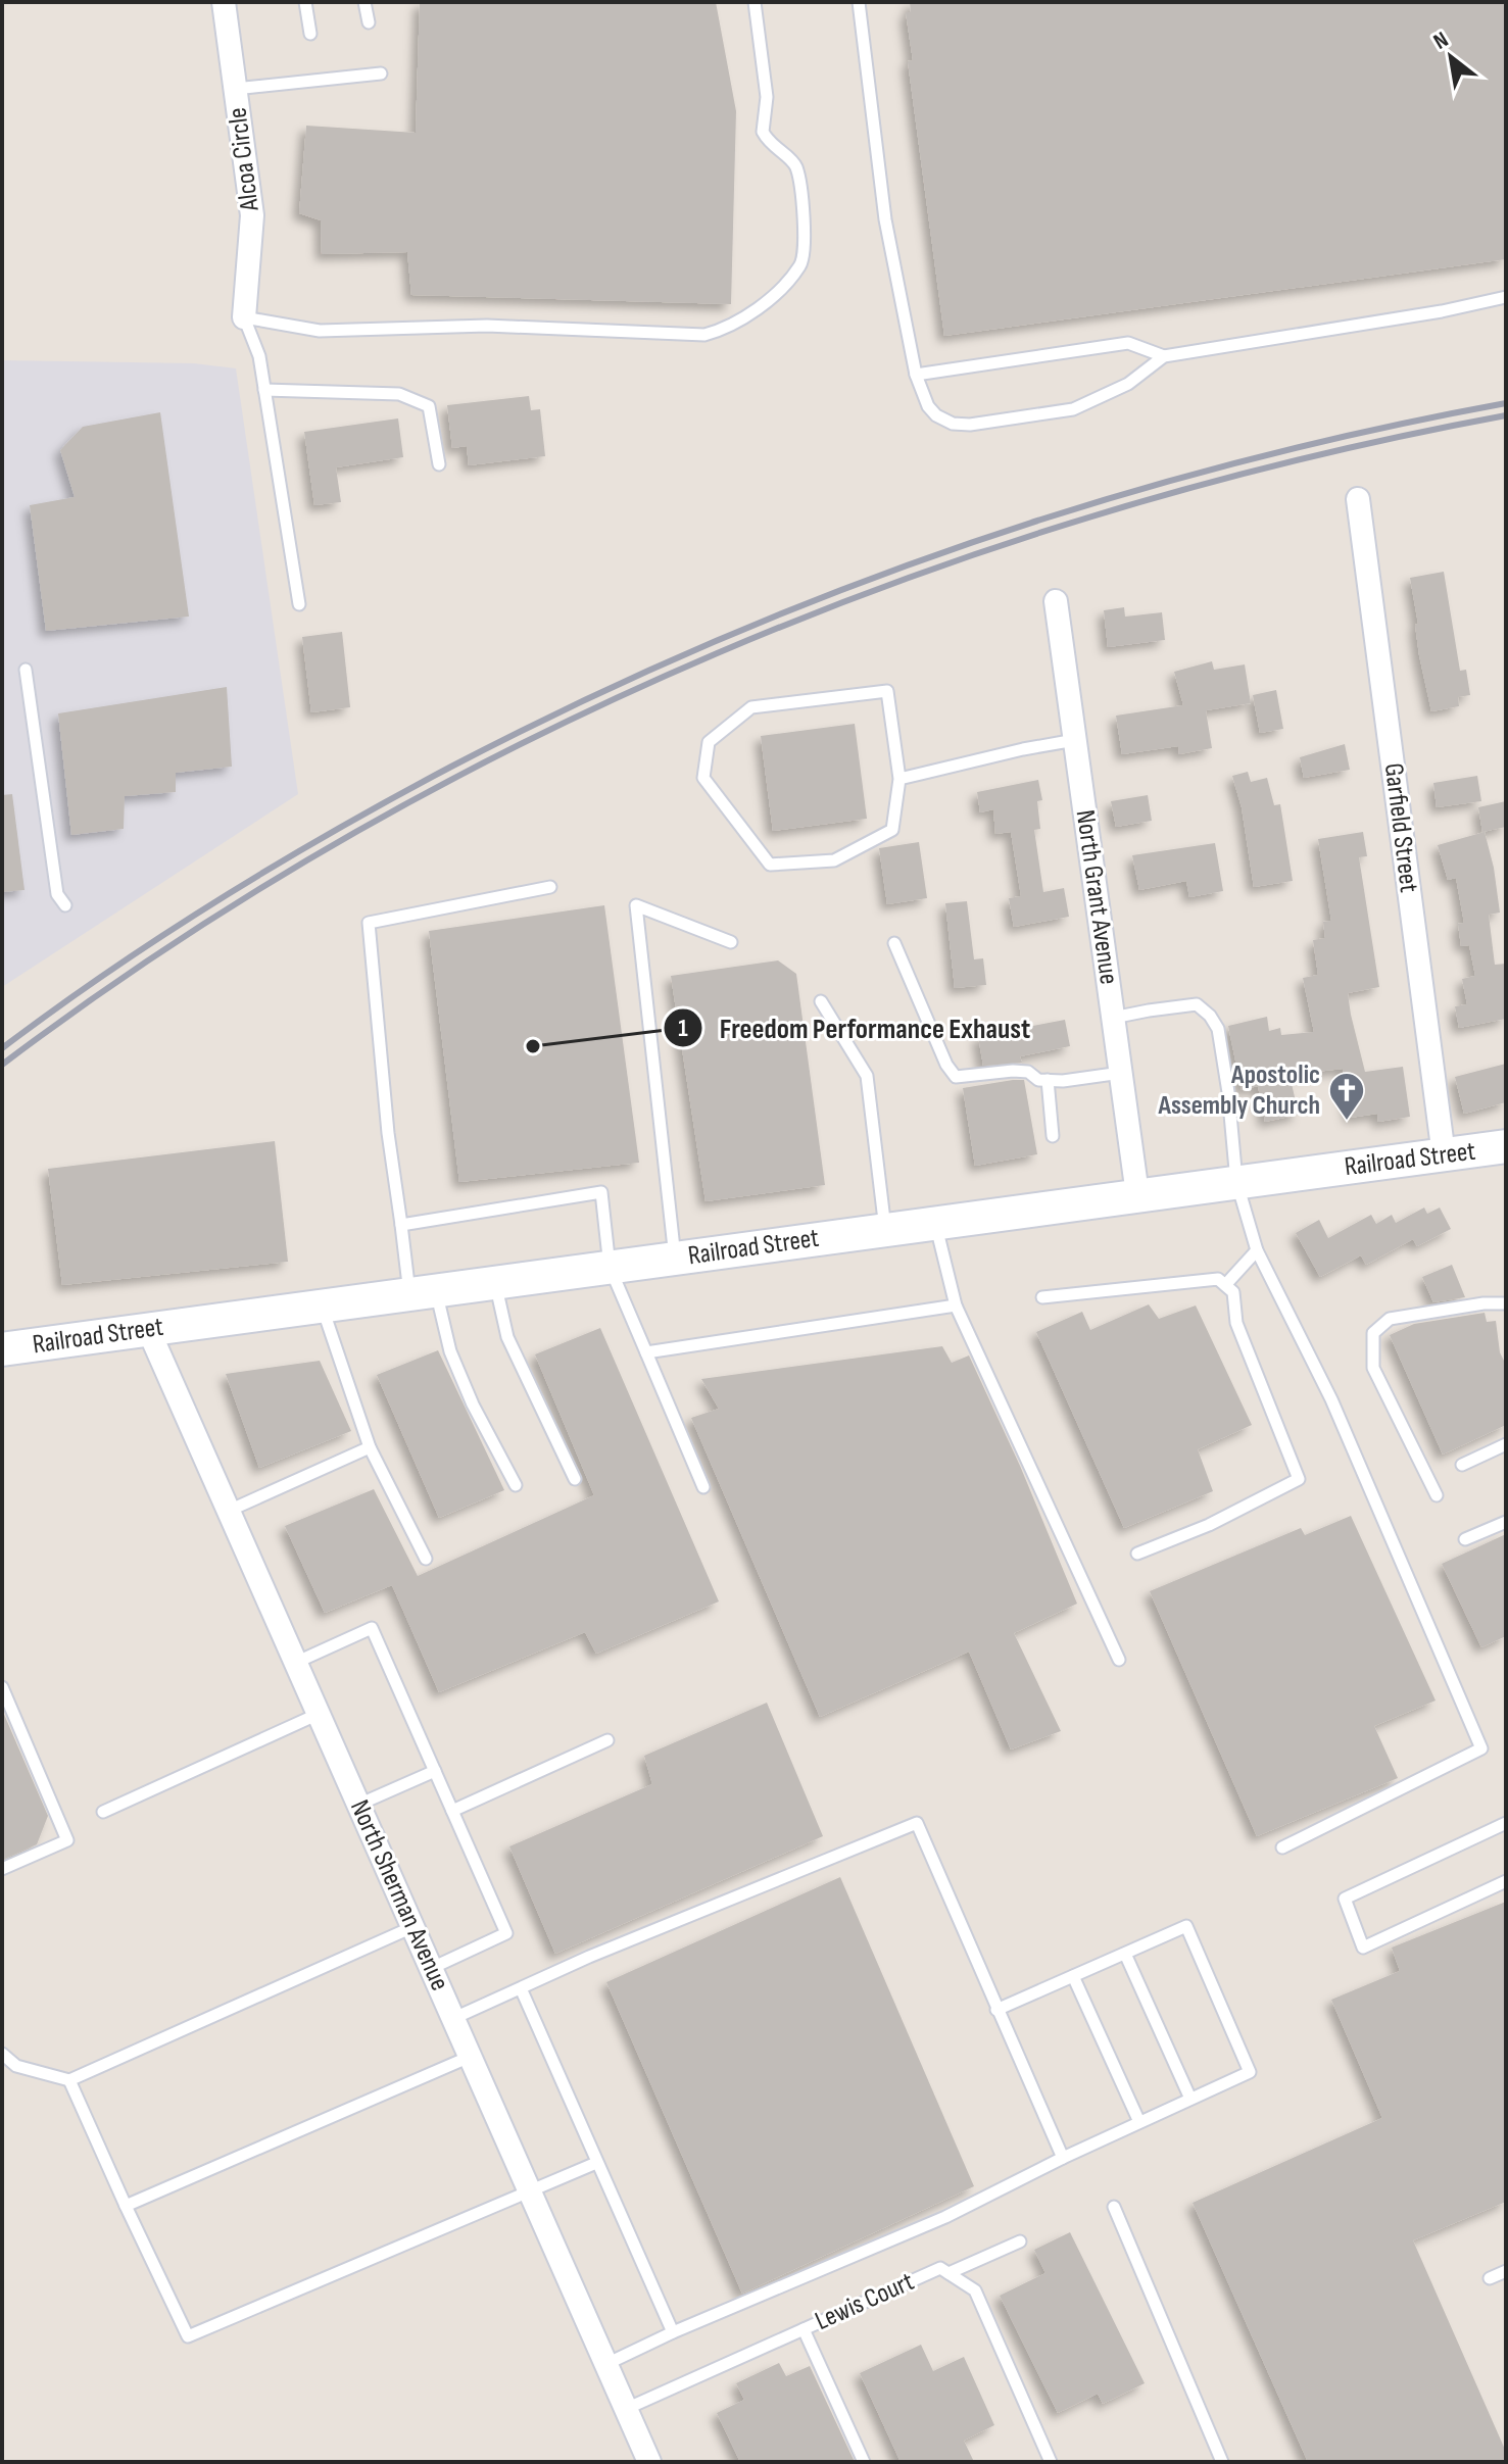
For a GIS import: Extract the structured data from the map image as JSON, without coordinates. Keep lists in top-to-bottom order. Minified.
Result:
{"streets":{"main road":["Railroad Street"],"street":["Alcoa Circle","Garfield Street","North Grant Avenue","North Sherman Avenue"],"lane":["Lewis Court"]},"crossings":[["Garfield Street","Railroad Street"],["North Grant Avenue","Railroad Street"],["Railroad Street","North Sherman Avenue"],["North Sherman Avenue","Lewis Court"]],"places":{"other":["Freedom Performance Exhaust"],"church":["Apostolic Assembly Church"]},"north":"top left"}
